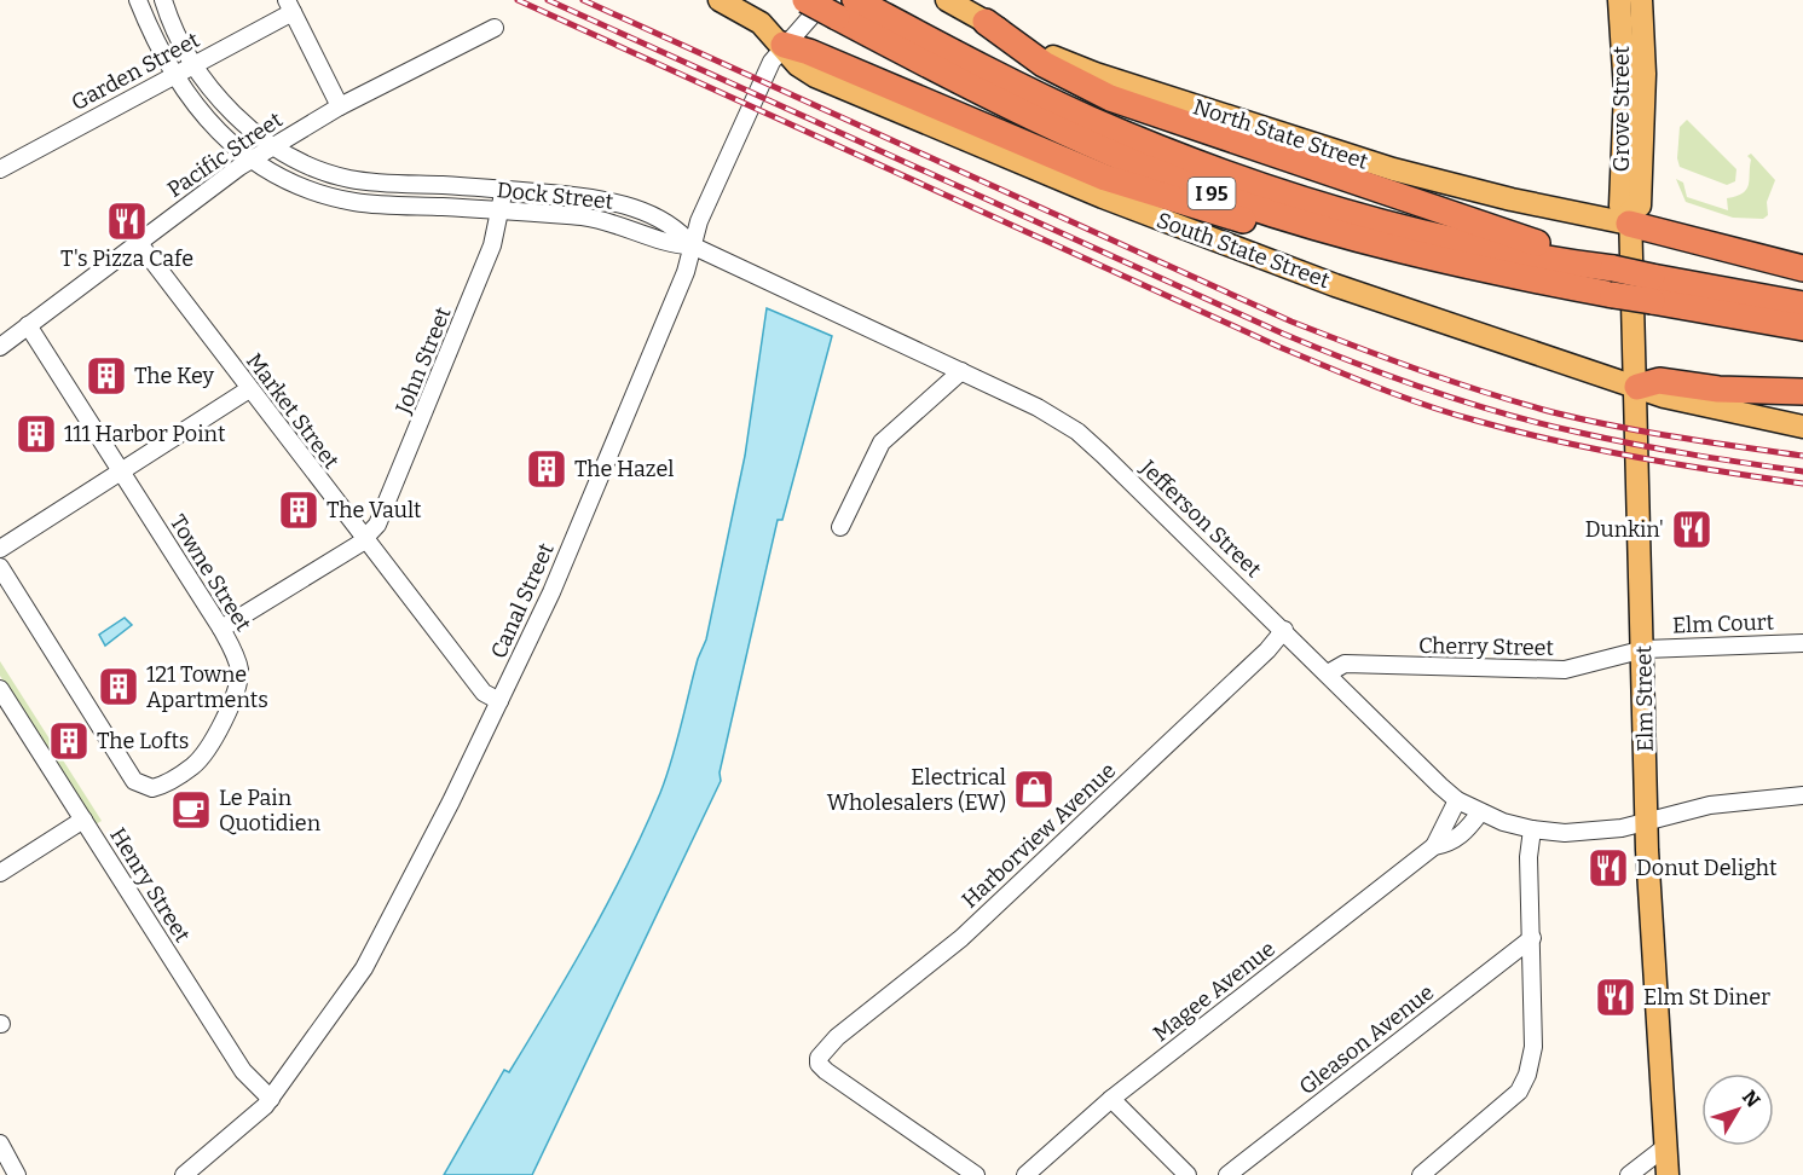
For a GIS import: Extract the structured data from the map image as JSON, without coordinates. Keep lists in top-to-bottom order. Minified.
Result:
{"streets":{"highway":["I 95"],"main road":["Grove Street","North State Street","South State Street","Elm Street"],"street":["Garden Street","Pacific Street","Dock Street","John Street","Market Street","Jefferson Street","Towne Street","Canal Street","Elm Court","Cherry Street","Harborview Avenue","Henry Street","Magee Avenue","Gleason Avenue"]},"crossings":[["Garden Street","Dock Street"],["Grove Street","North State Street"],["Grove Street","Elm Street"],["North State Street","Elm Street"],["Pacific Street","Dock Street"],["Pacific Street","Market Street"],["Pacific Street","Towne Street"],["I 95","Canal Street"],["Dock Street","John Street"],["Dock Street","Jefferson Street"],["Dock Street","Canal Street"],["South State Street","Canal Street"],["South State Street","Elm Street"],["John Street","Market Street"],["Market Street","Canal Street"],["Jefferson Street","Canal Street"],["Jefferson Street","Cherry Street"],["Jefferson Street","Elm Street"],["Jefferson Street","Harborview Avenue"],["Jefferson Street","Magee Avenue"],["Canal Street","Henry Street"],["Elm Court","Cherry Street"],["Elm Court","Elm Street"],["Cherry Street","Elm Street"]],"places":{"restaurant":["T's Pizza Cafe","Dunkin'","Donut Delight","Elm St Diner"],"building":["The Key","111 Harbor Point","The Hazel","The Vault","121 Towne Apartments","The Lofts"],"shop":["Electrical Wholesalers (EW)"],"cafe":["Le Pain Quotidien"]},"north":"top right"}
